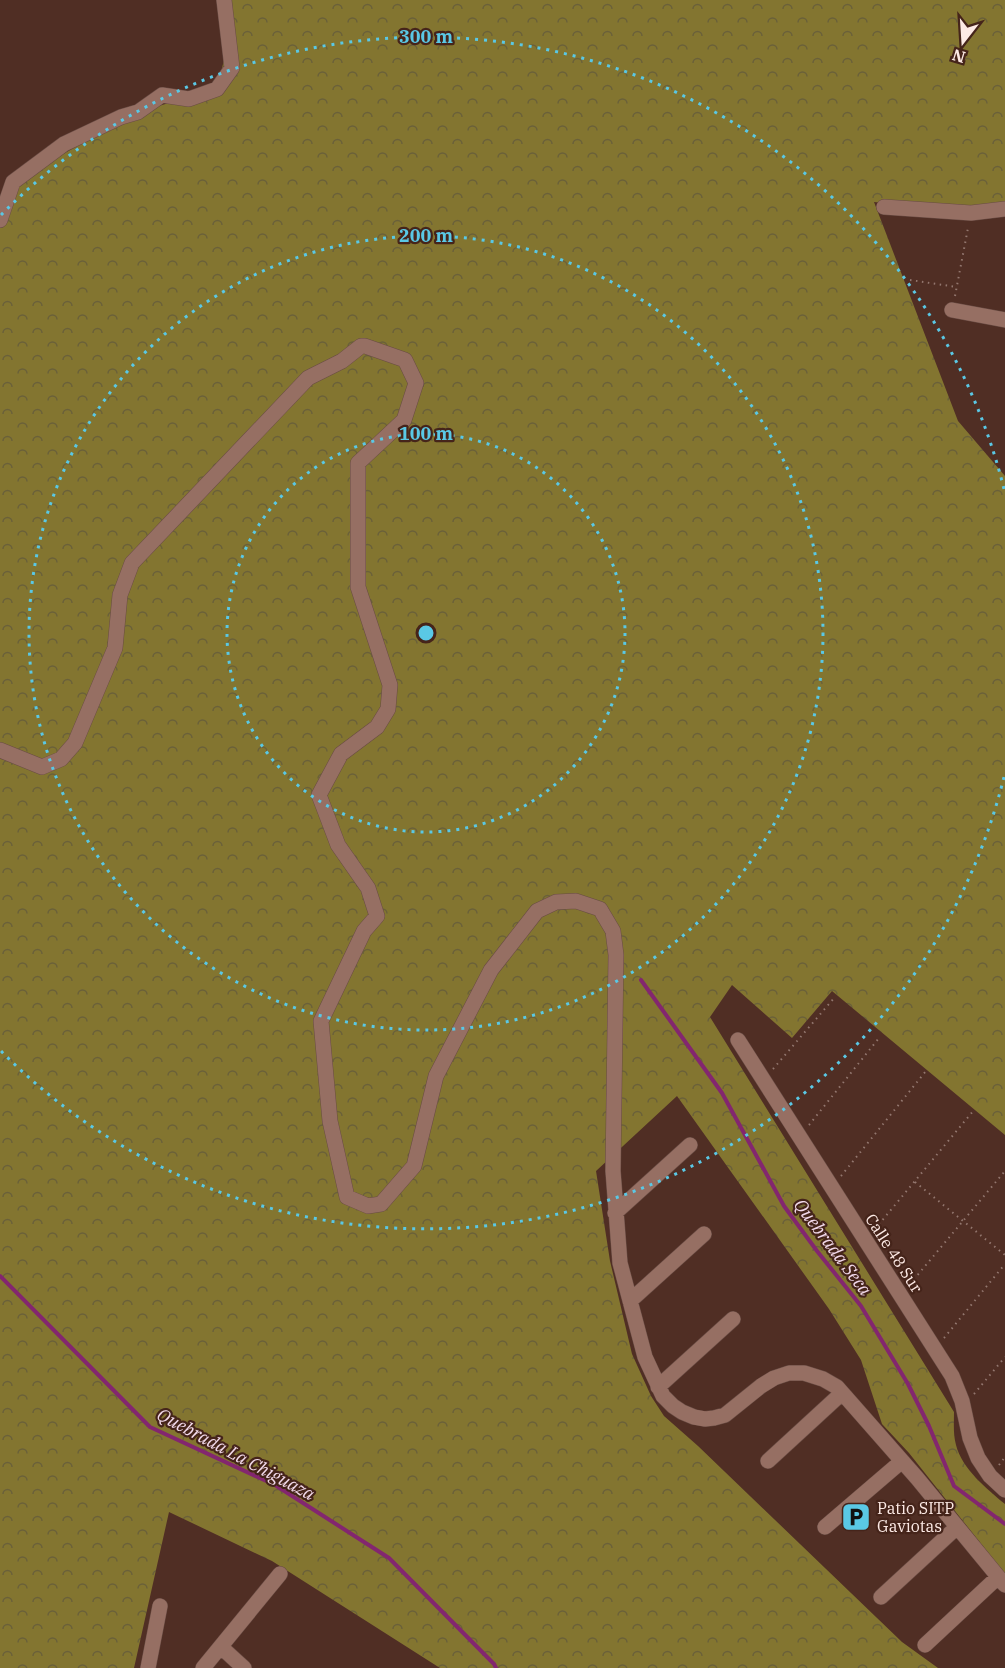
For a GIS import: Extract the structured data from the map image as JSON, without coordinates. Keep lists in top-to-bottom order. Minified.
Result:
{"streets":{"street":["Calle 48 Sur"]},"water":["Quebrada Seca","Quebrada La Chiguaza"],"places":{"parking":["Patio SITP Gaviotas"]},"north":"bottom","rings":["300 m","200 m","100 m"]}
